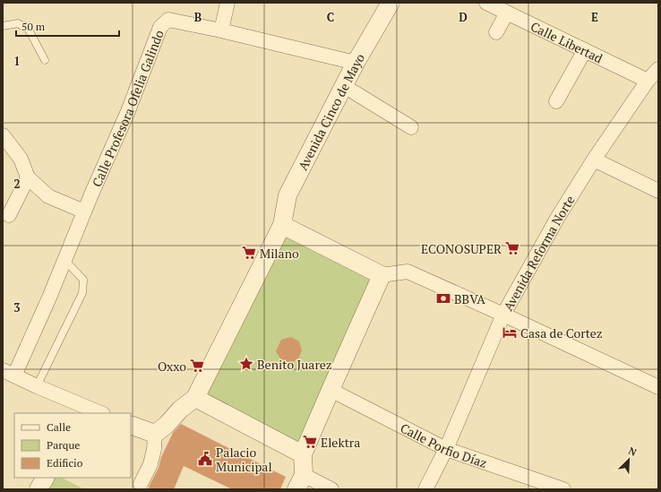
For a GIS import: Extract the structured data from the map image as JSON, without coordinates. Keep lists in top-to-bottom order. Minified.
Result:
{"streets":{"street":["Calle Libertad","Calle Profesora Ofelia Galindo","Avenida Cinco de Mayo","Avenida Reforma Norte","Calle Porfio Díaz"]},"crossings":[["Calle Libertad","Avenida Reforma Norte"],["Calle Profesora Ofelia Galindo","Avenida Cinco de Mayo"],["Avenida Reforma Norte","Calle Porfio Díaz"]],"places":{"supermarket":["ECONOSUPER","Milano","Oxxo","Elektra"],"bank":["BBVA"],"hotel":["Casa de Cortez"],"place":["Benito Juarez"],"public building":["Palacio Municipal"]},"legend":["Calle","Parque","Edificio"],"scale_bar":"50 m","north":"top right","grid":{"columns":["B","C","D","E"],"rows":["1","2","3"]}}
